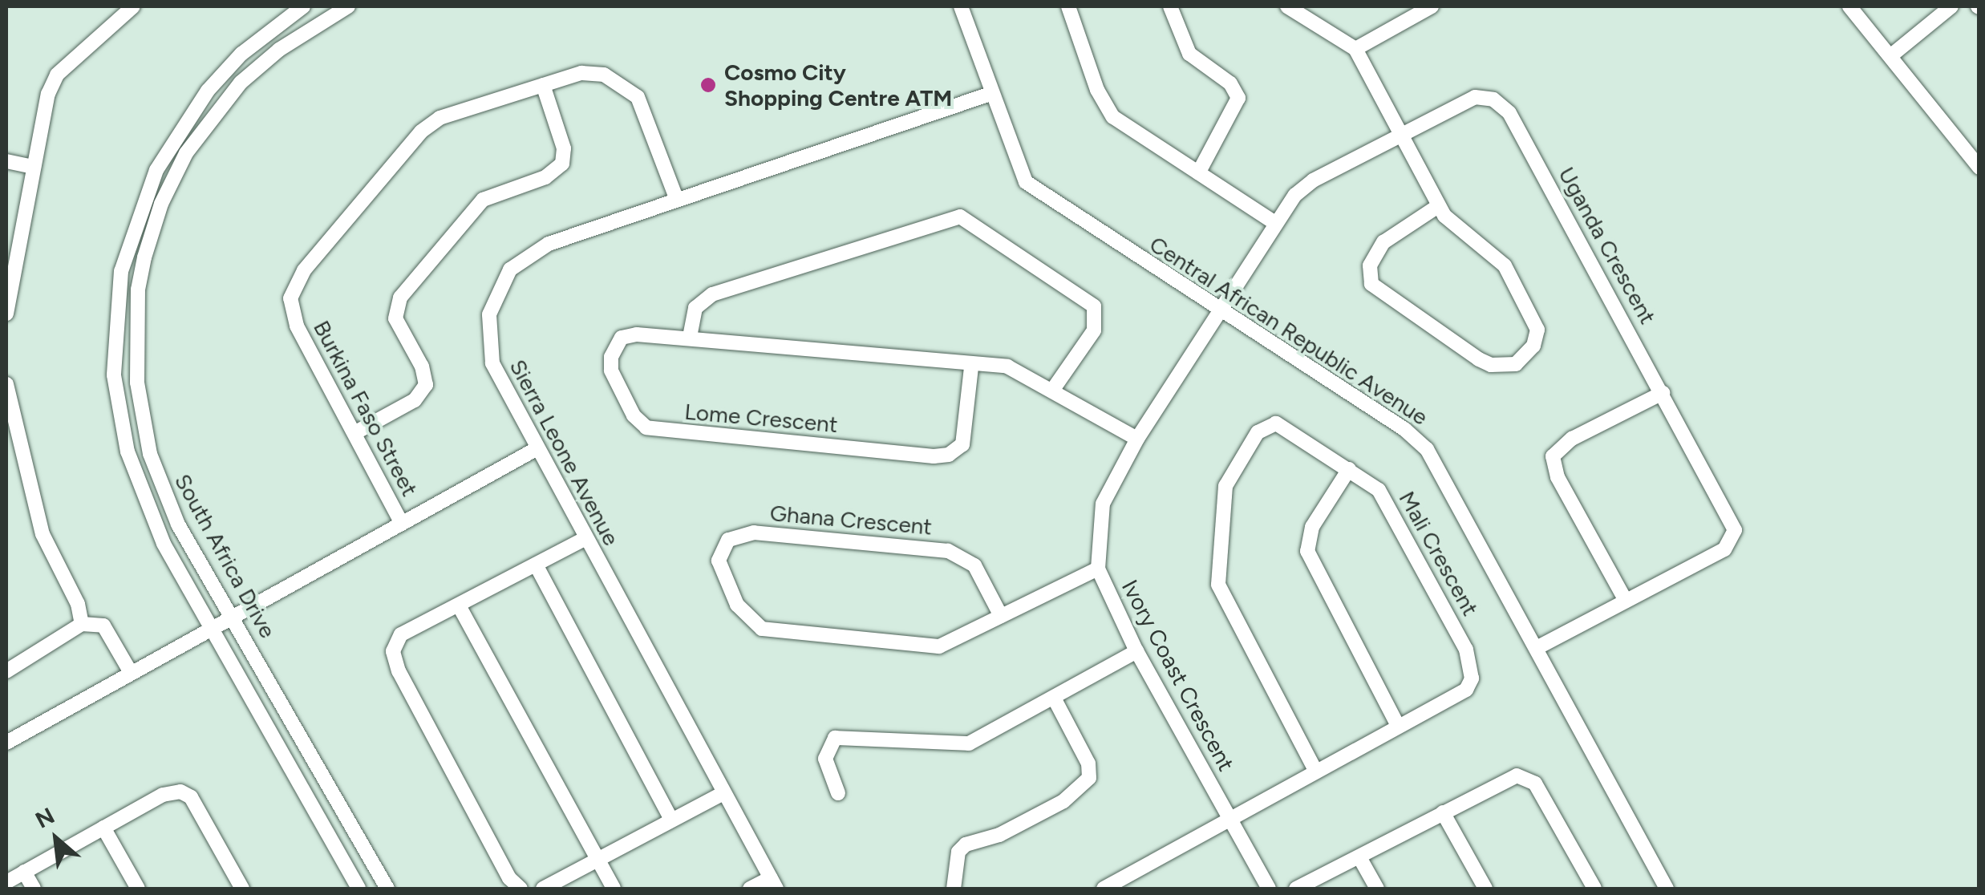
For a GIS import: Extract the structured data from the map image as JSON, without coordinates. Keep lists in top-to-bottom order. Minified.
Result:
{"streets":{"street":["Uganda Crescent","Central African Republic Avenue","Burkina Faso Street","Lome Crescent","Sierra Leone Avenue","Ghana Crescent","Mali Crescent","South Africa Drive","Ivory Coast Crescent"]},"crossings":[["Uganda Crescent","Central African Republic Avenue"],["Uganda Crescent","Ivory Coast Crescent"],["Central African Republic Avenue","Sierra Leone Avenue"],["Central African Republic Avenue","Ivory Coast Crescent"],["Burkina Faso Street","Sierra Leone Avenue"],["Ghana Crescent","Ivory Coast Crescent"],["Mali Crescent","Ivory Coast Crescent"]],"places":["Cosmo City Shopping Centre ATM"],"north":"top left"}
